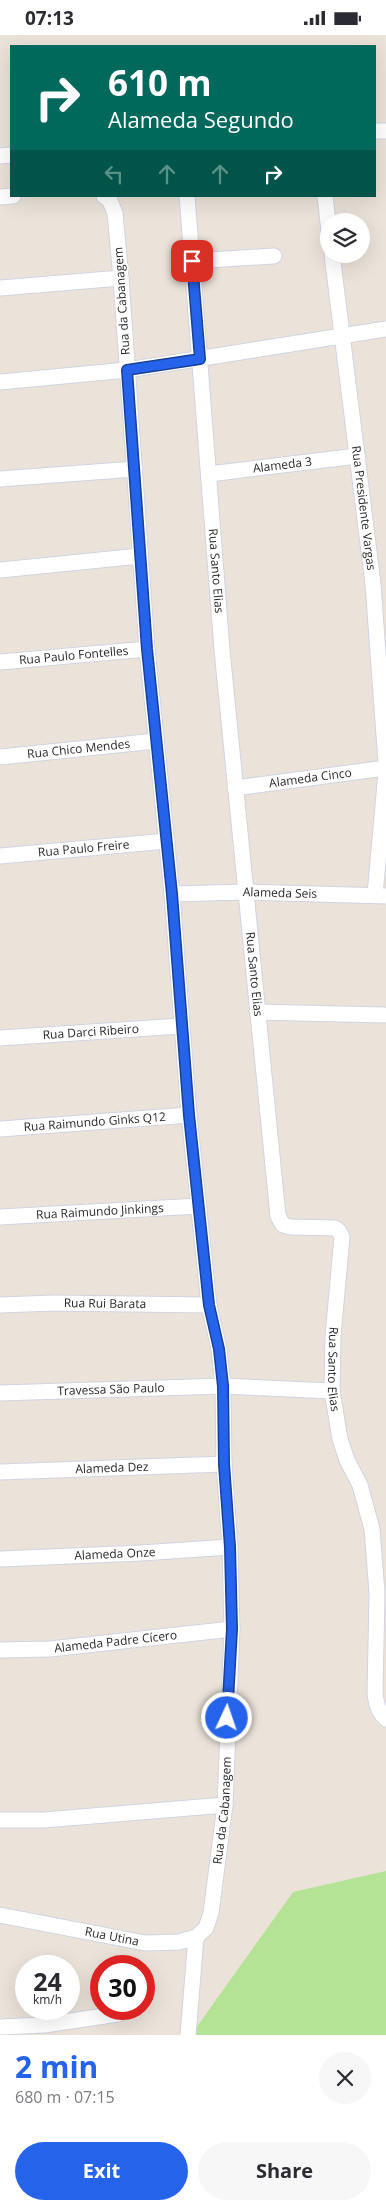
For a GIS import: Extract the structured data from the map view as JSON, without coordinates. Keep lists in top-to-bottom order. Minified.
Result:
{"streets":{"street":["Rua da Cabanagem","Alameda 3","Rua Presidente Vargas","Rua Santo Elias","Rua Paulo Fontelles","Rua Chico Mendes","Alameda Cinco","Rua Paulo Freire","Alameda Seis","Rua Darci Ribeiro","Rua Raimundo Ginks Q12","Rua Raimundo Jinkings","Rua Rui Barata","Travessa São Paulo","Alameda Dez","Alameda Onze","Alameda Padre Cícero","Rua Utina"]},"crossings":[["Rua da Cabanagem","Rua Paulo Fontelles"],["Rua da Cabanagem","Rua Chico Mendes"],["Rua da Cabanagem","Rua Paulo Freire"],["Rua da Cabanagem","Alameda Seis"],["Rua da Cabanagem","Rua Darci Ribeiro"],["Rua da Cabanagem","Rua Raimundo Ginks Q12"],["Rua da Cabanagem","Rua Raimundo Jinkings"],["Rua da Cabanagem","Rua Rui Barata"],["Rua da Cabanagem","Travessa São Paulo"],["Rua da Cabanagem","Alameda Dez"],["Rua da Cabanagem","Alameda Onze"],["Rua da Cabanagem","Alameda Padre Cícero"],["Rua da Cabanagem","Rua Utina"],["Alameda 3","Rua Presidente Vargas"],["Alameda 3","Rua Santo Elias"],["Rua Santo Elias","Alameda Cinco"],["Rua Santo Elias","Alameda Seis"],["Rua Santo Elias","Travessa São Paulo"]],"page":{"status":"07:13","turn":["610 m","Alameda Segundo"],"speed":"24 km/h","limit":"30","heading":["2 min","680 m · 07:15"],"buttons":["Exit","Share"]}}
